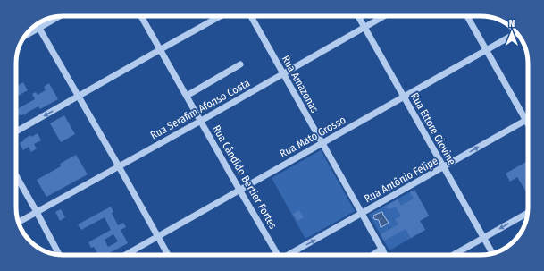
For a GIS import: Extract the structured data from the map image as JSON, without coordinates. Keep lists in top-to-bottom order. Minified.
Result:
{"streets":{"street":["Rua Amazonas","Rua Serafim Afonso Costa","Rua Ettore Giovine","Rua Mato Grosso","Rua Cândido Bertier Fortes","Rua Antônio Felipe"]},"crossings":[["Rua Amazonas","Rua Serafim Afonso Costa"],["Rua Amazonas","Rua Mato Grosso"],["Rua Amazonas","Rua Antônio Felipe"],["Rua Serafim Afonso Costa","Rua Ettore Giovine"],["Rua Serafim Afonso Costa","Rua Cândido Bertier Fortes"],["Rua Ettore Giovine","Rua Mato Grosso"],["Rua Ettore Giovine","Rua Antônio Felipe"],["Rua Mato Grosso","Rua Cândido Bertier Fortes"]],"one_way":["Rua Antônio Felipe"],"north":"top"}
